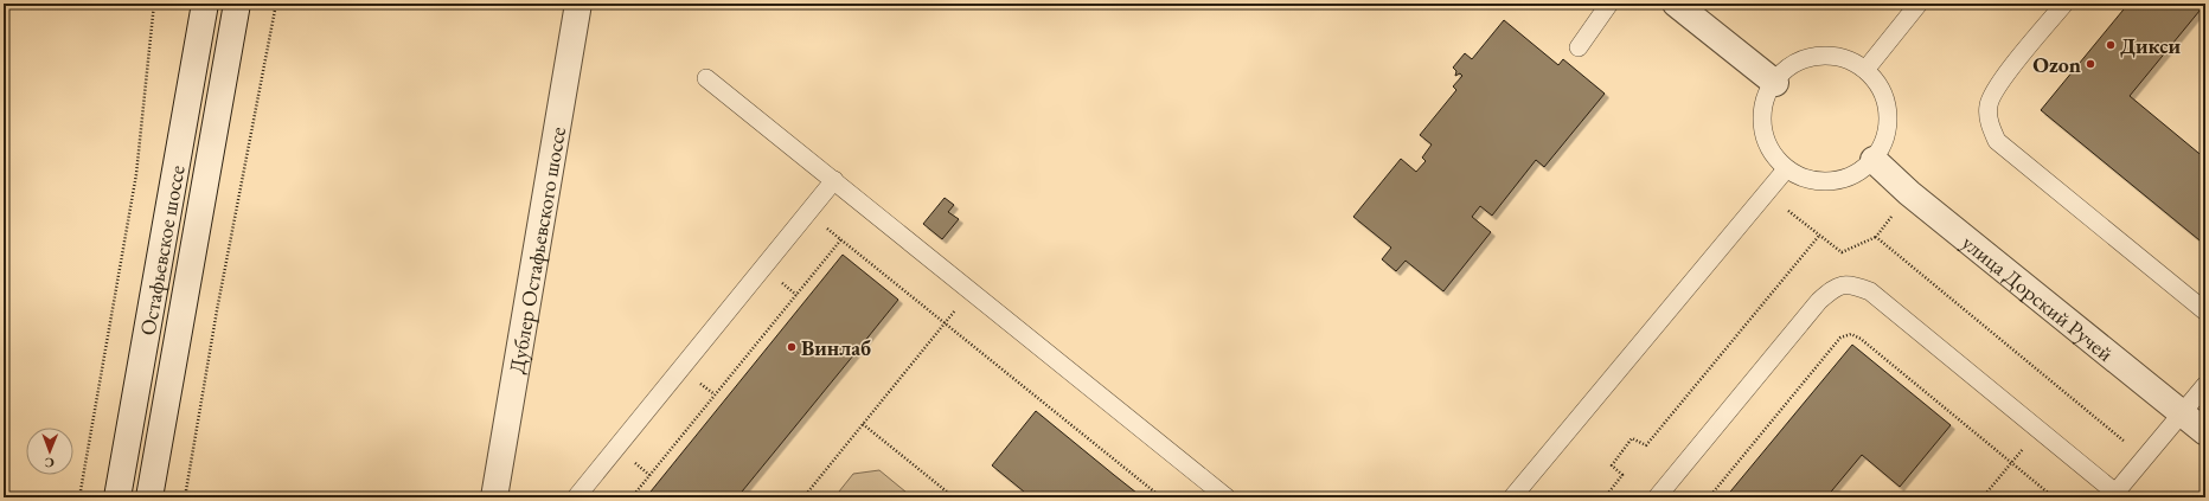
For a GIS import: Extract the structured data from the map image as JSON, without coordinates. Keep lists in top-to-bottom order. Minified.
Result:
{"streets":{"street":["Остафьевское шоссе","Дублер Остафьевского шоссе","улица Дорский Ручей"]},"places":["Дикси","Ozon","Винлаб"],"north":"bottom"}
